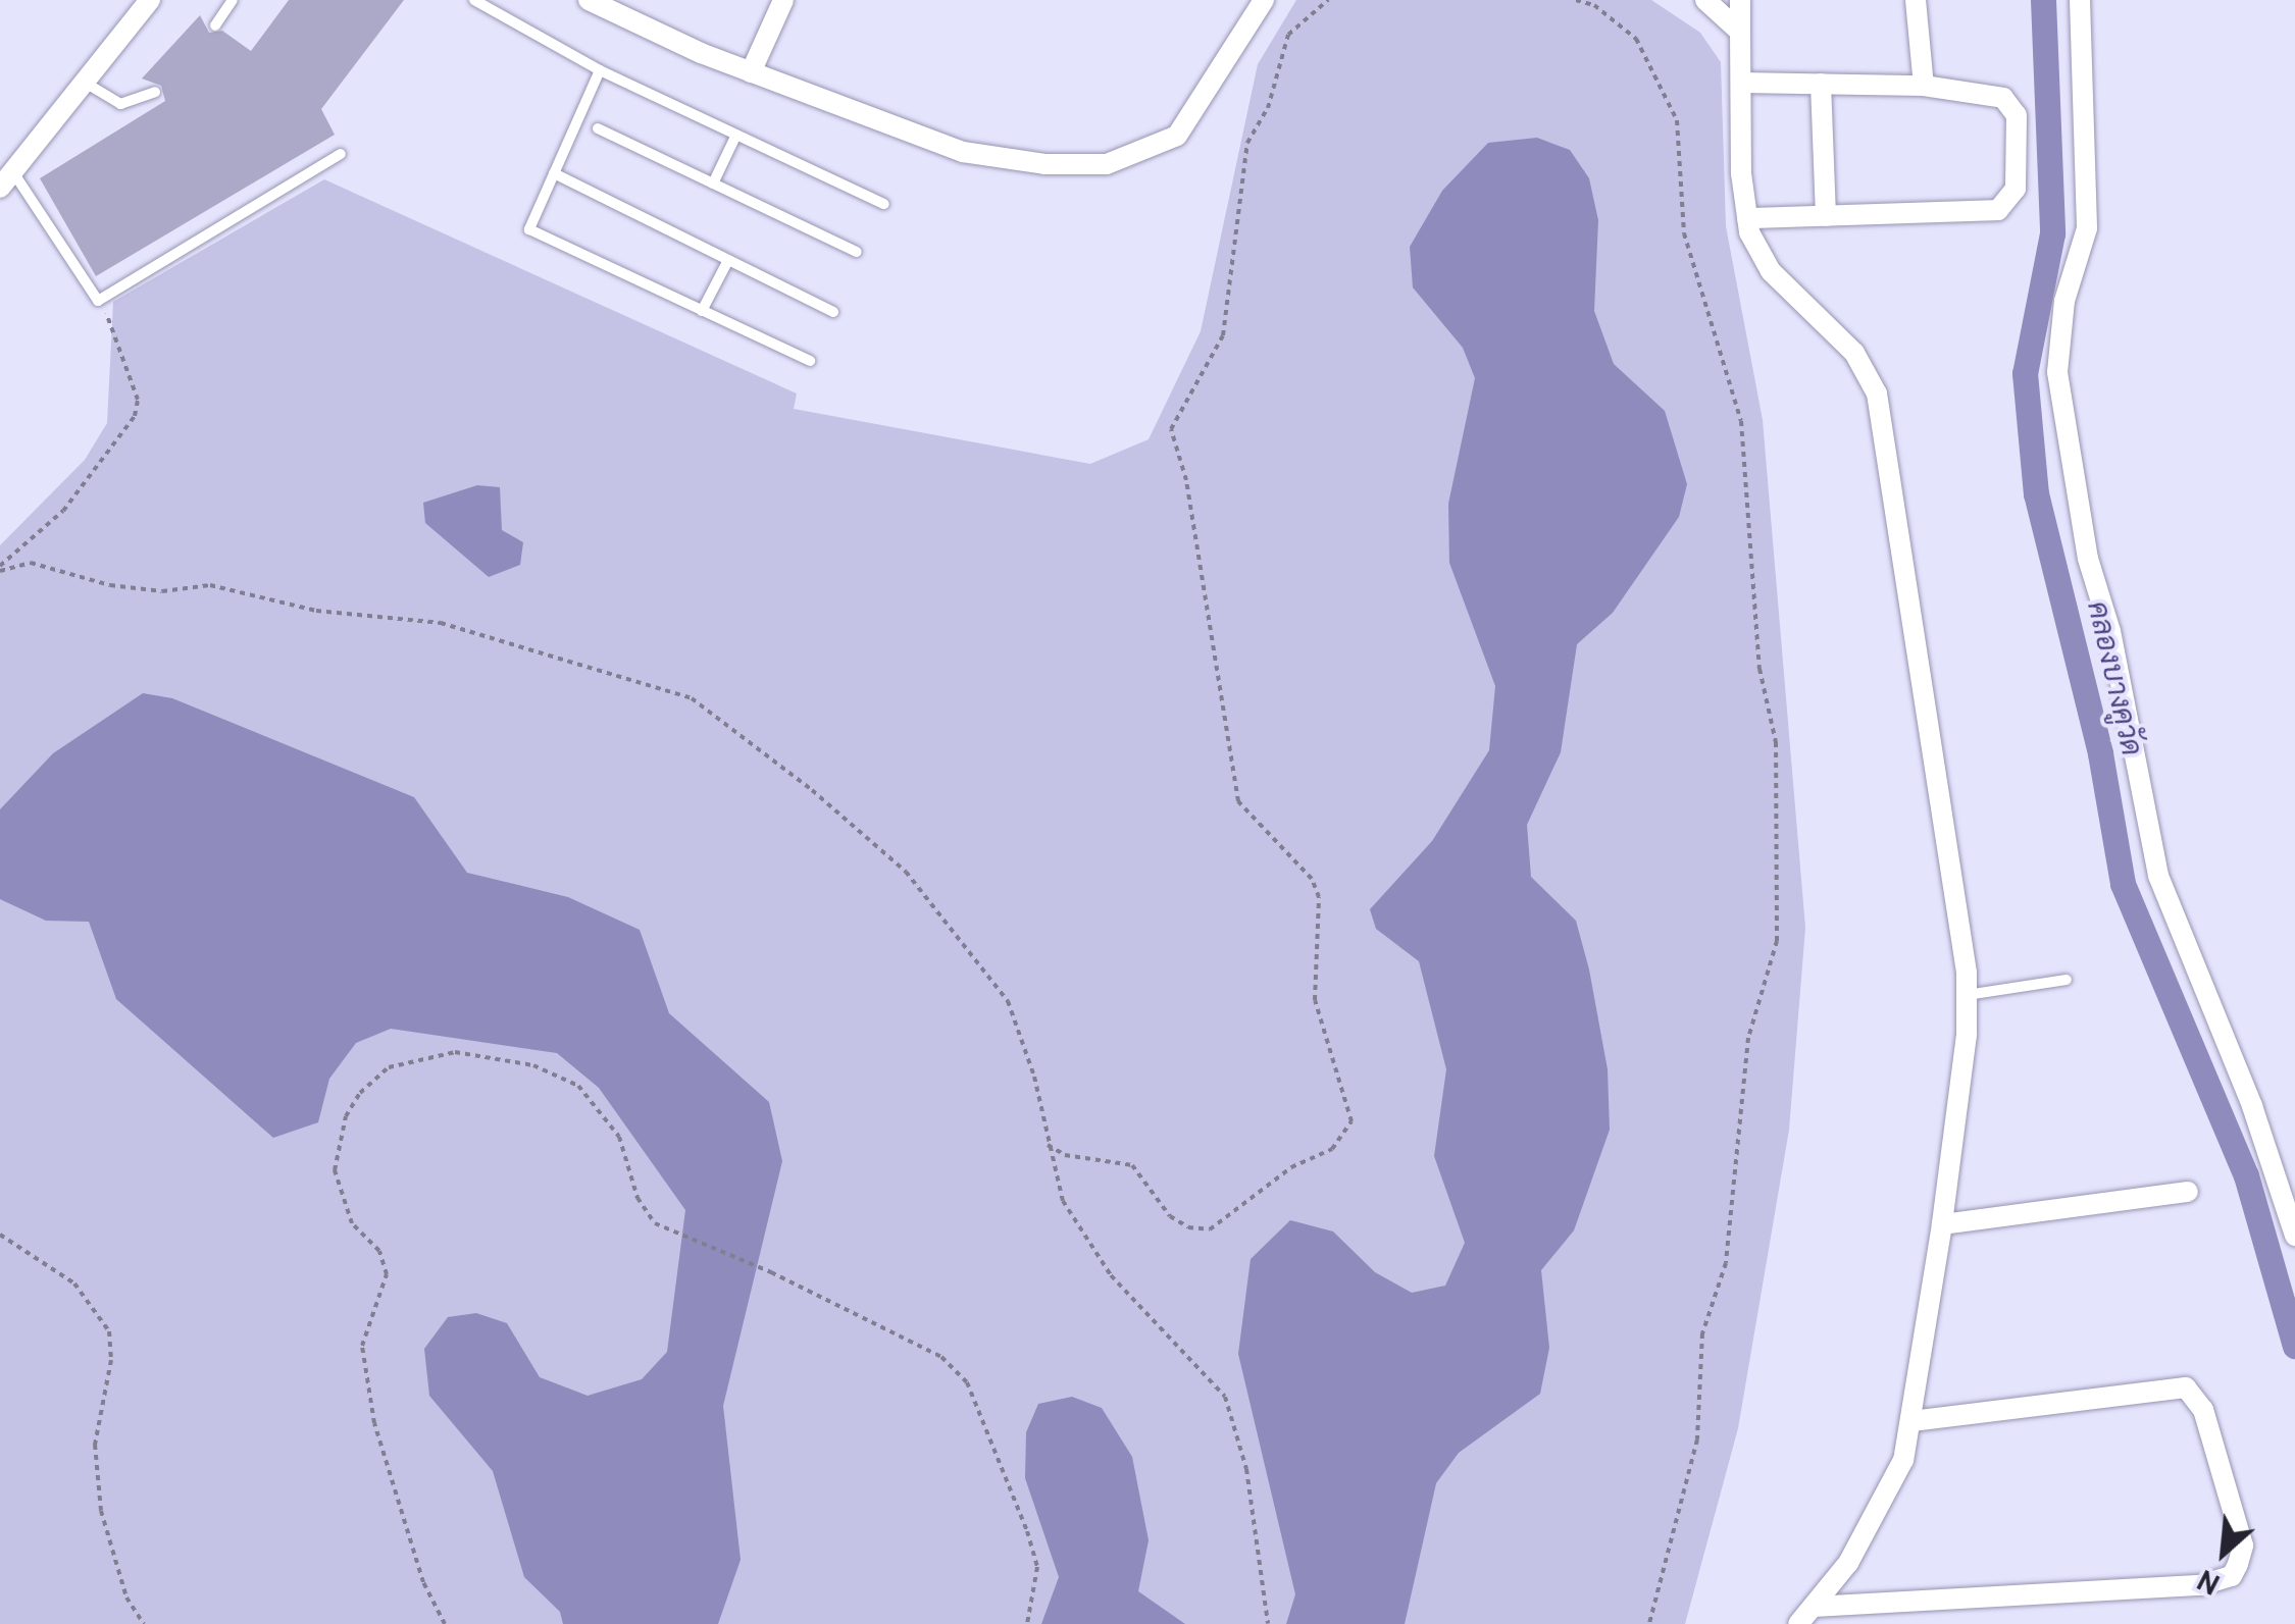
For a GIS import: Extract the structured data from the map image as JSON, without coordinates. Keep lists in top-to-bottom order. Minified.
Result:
{"water":["คลองบางคูวัด"],"north":"bottom left"}
